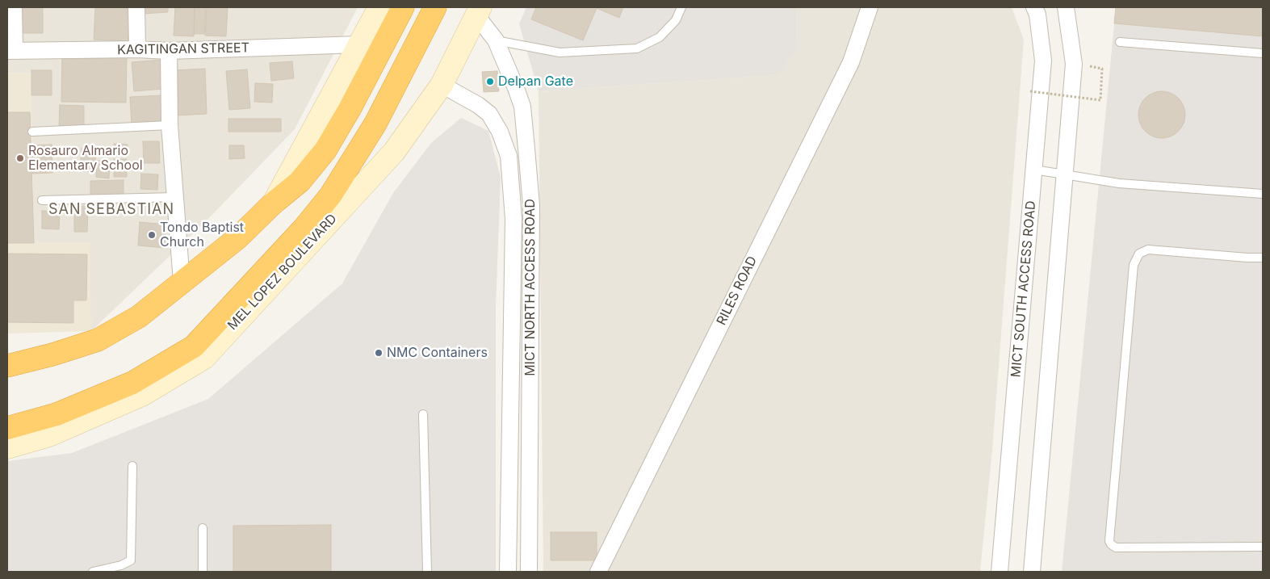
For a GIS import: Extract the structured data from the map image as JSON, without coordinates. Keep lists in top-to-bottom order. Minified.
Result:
{"streets":{"highway":["MEL LOPEZ BOULEVARD"],"street":["KAGITINGAN STREET","MICT NORTH ACCESS ROAD","MICT SOUTH ACCESS ROAD","RILES ROAD"]},"crossings":[["MEL LOPEZ BOULEVARD","MICT NORTH ACCESS ROAD"]],"districts":["SAN SEBASTIAN"],"places":["Delpan Gate","Rosauro Almario Elementary School","Tondo Baptist Church","NMC Containers"]}
